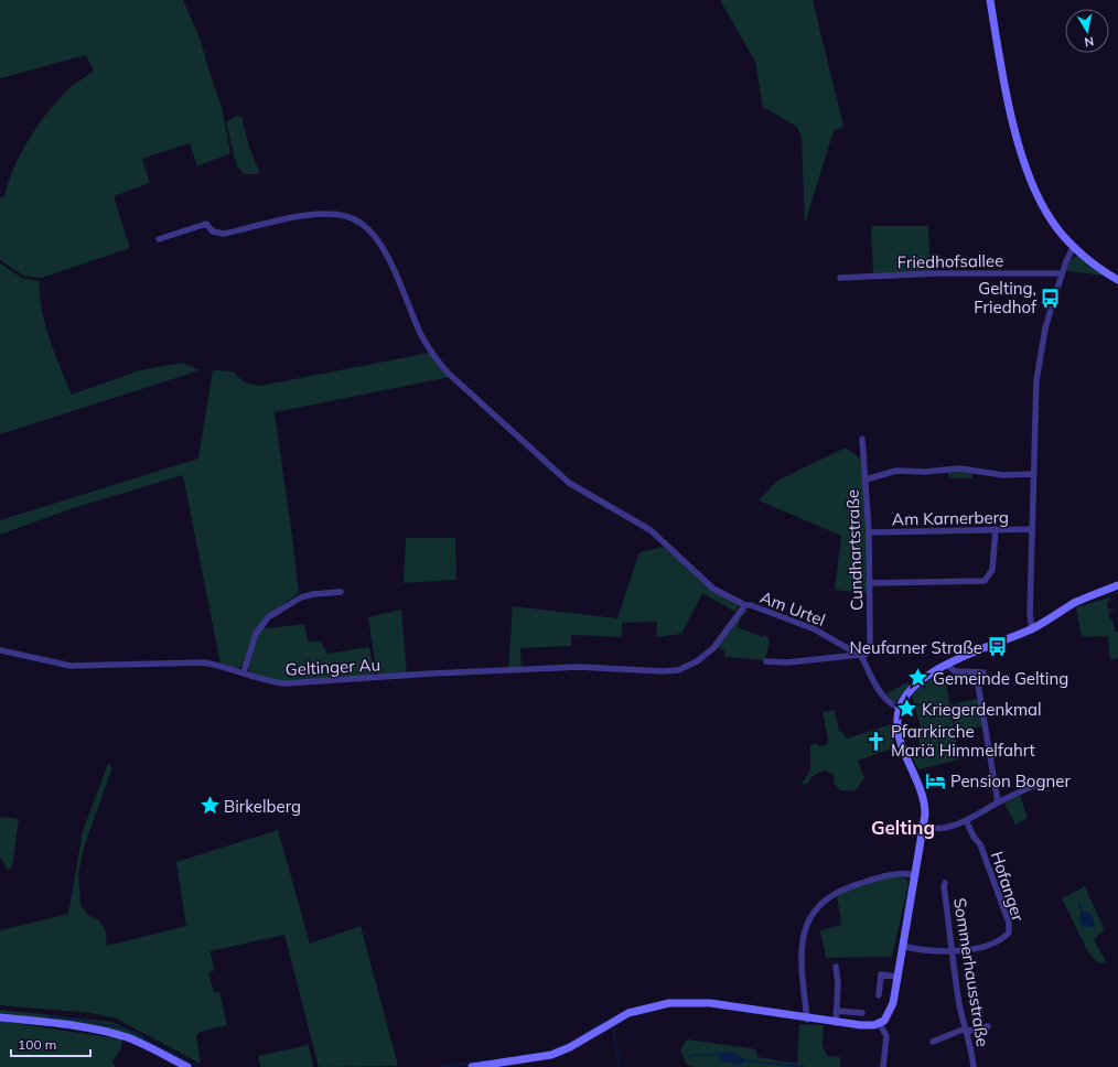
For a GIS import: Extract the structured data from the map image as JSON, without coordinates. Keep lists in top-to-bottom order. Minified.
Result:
{"streets":{"street":["Friedhofsallee","Am Karnerberg","Cundhartstraße","Am Urtel","Geltinger Au","Hofanger","Sommerhausstraße"]},"crossings":[["Am Karnerberg","Cundhartstraße"],["Cundhartstraße","Am Urtel"],["Am Urtel","Geltinger Au"],["Hofanger","Sommerhausstraße"]],"districts":["Gelting"],"places":{"bus stop":["Gelting, Friedhof","Neufarner Straße"],"place":["Gemeinde Gelting","Kriegerdenkmal","Birkelberg"],"church":["Pfarrkirche Mariä Himmelfahrt"],"hotel":["Pension Bogner"]},"scale_bar":"100 m","north":"bottom"}
